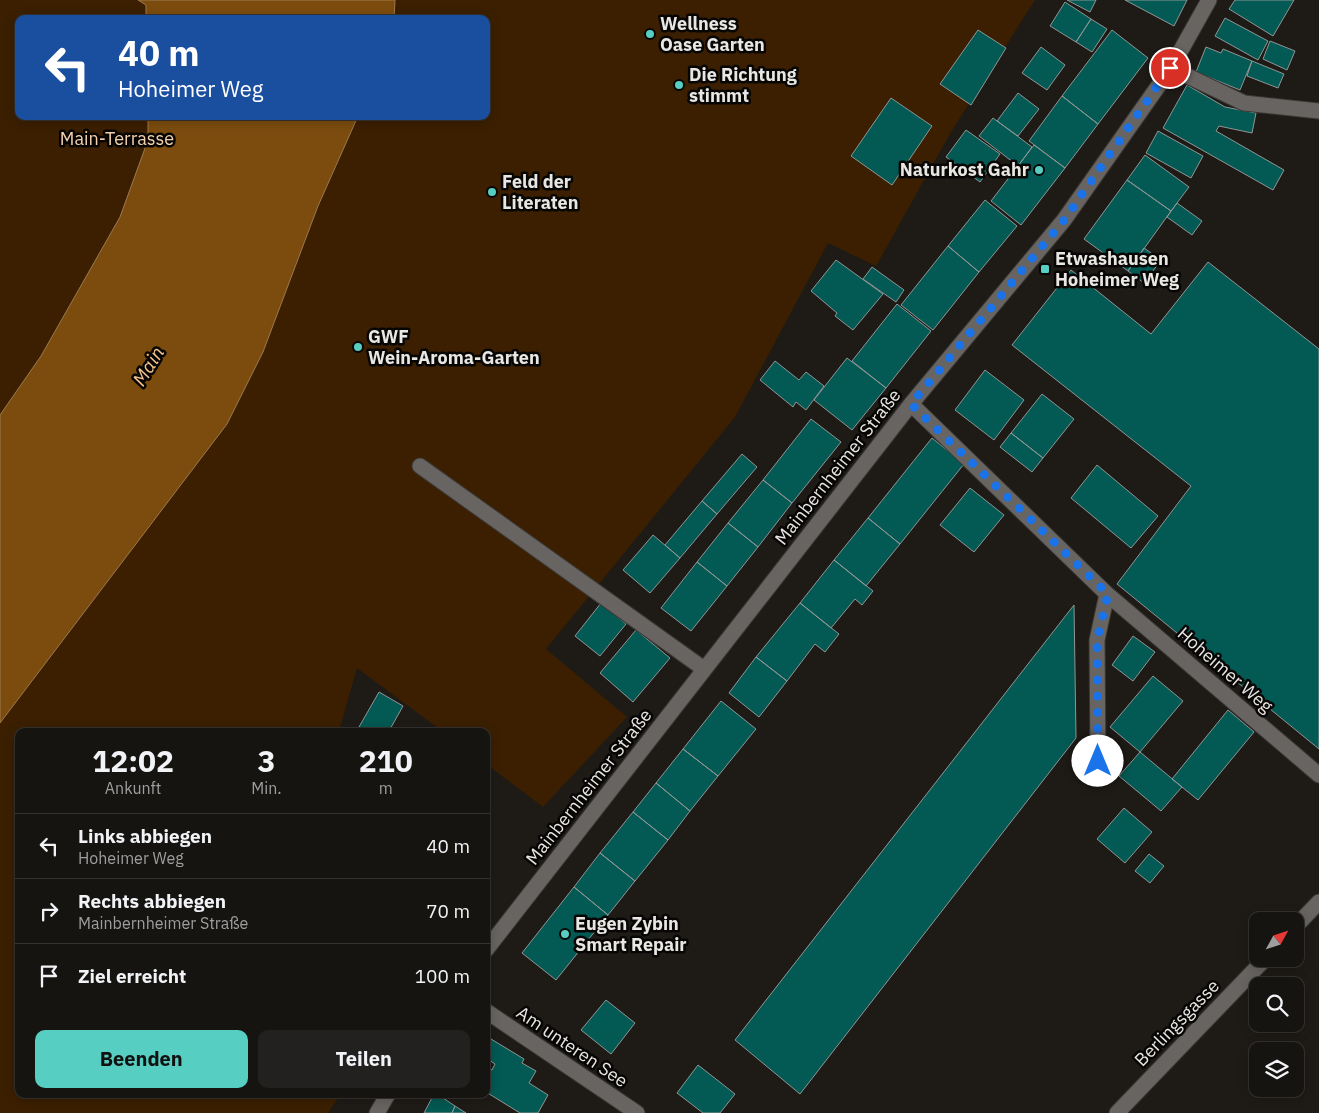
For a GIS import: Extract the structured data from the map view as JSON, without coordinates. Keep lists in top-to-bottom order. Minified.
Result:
{"streets":{"street":["Mainbernheimer Straße","Hoheimer Weg","Berlingsgasse","Am unteren See"]},"crossings":[["Mainbernheimer Straße","Hoheimer Weg"]],"water":["Main"],"parks":["Main-Terrasse"],"places":{"other":["Wellness Oase Garten","Die Richtung stimmt","Naturkost Gahr","Feld der Literaten","GWF Wein-Aroma-Garten","Eugen Zybin Smart Repair"],"transit":["Etwashausen Hoheimer Weg"]},"north":"top right","page":{"turn":["40 m","Hoheimer Weg"],"eta":["12:02","Ankunft","3","Min.","210","m"],"list":[{"name":"Links abbiegen","note":"Hoheimer Weg","value":"40 m"},{"name":"Rechts abbiegen","note":"Mainbernheimer Straße","value":"70 m"},{"name":"Ziel erreicht","value":"100 m"}],"buttons":["Beenden","Teilen"]}}
